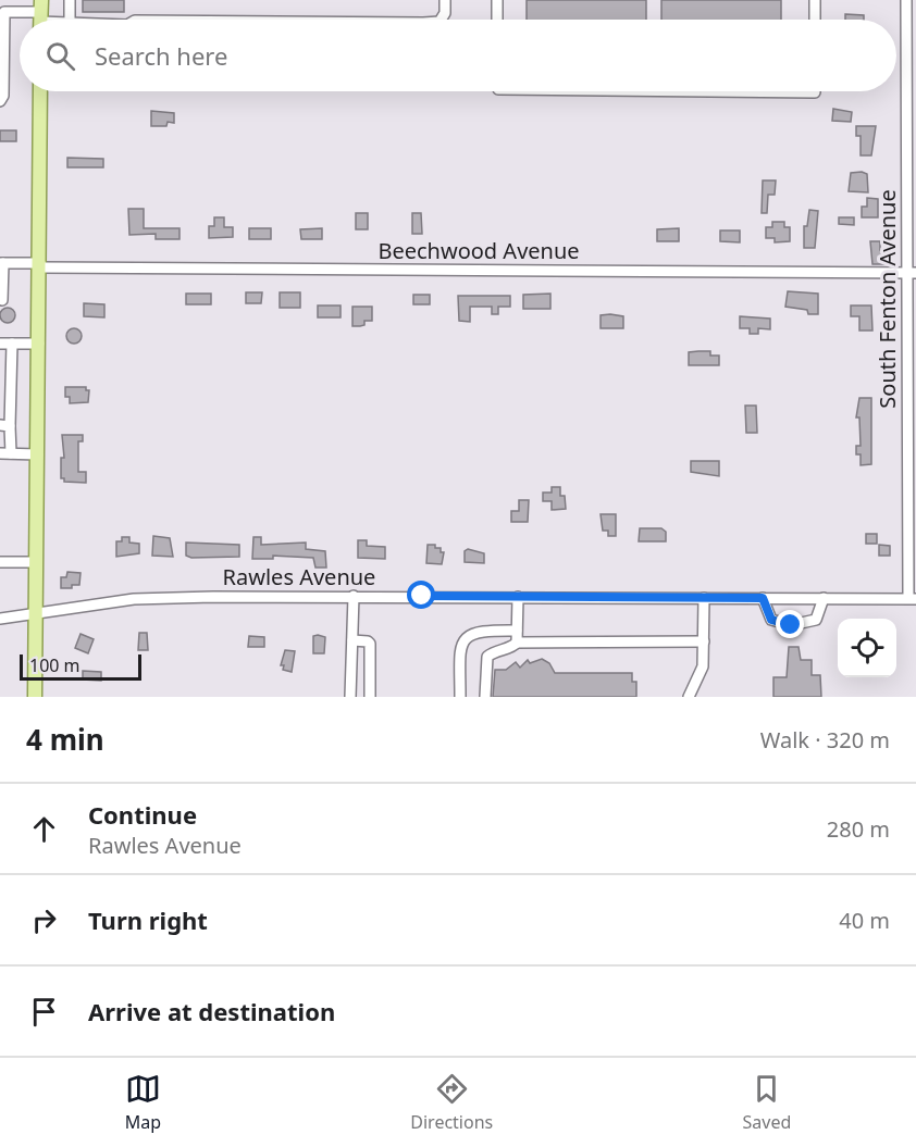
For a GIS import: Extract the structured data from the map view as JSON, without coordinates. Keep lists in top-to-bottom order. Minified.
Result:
{"streets":{"street":["Beechwood Avenue","South Fenton Avenue","Rawles Avenue"]},"crossings":[["Beechwood Avenue","South Fenton Avenue"],["South Fenton Avenue","Rawles Avenue"]],"scale_bar":"100 m","page":{"search":"Search here","scale":"100 m","heading":["4 min","Walk · 320 m"],"list":[["Continue","Rawles Avenue","280 m"],["Turn right","40 m"],"Arrive at destination"],"nav":["Map","Directions","Saved"]}}
